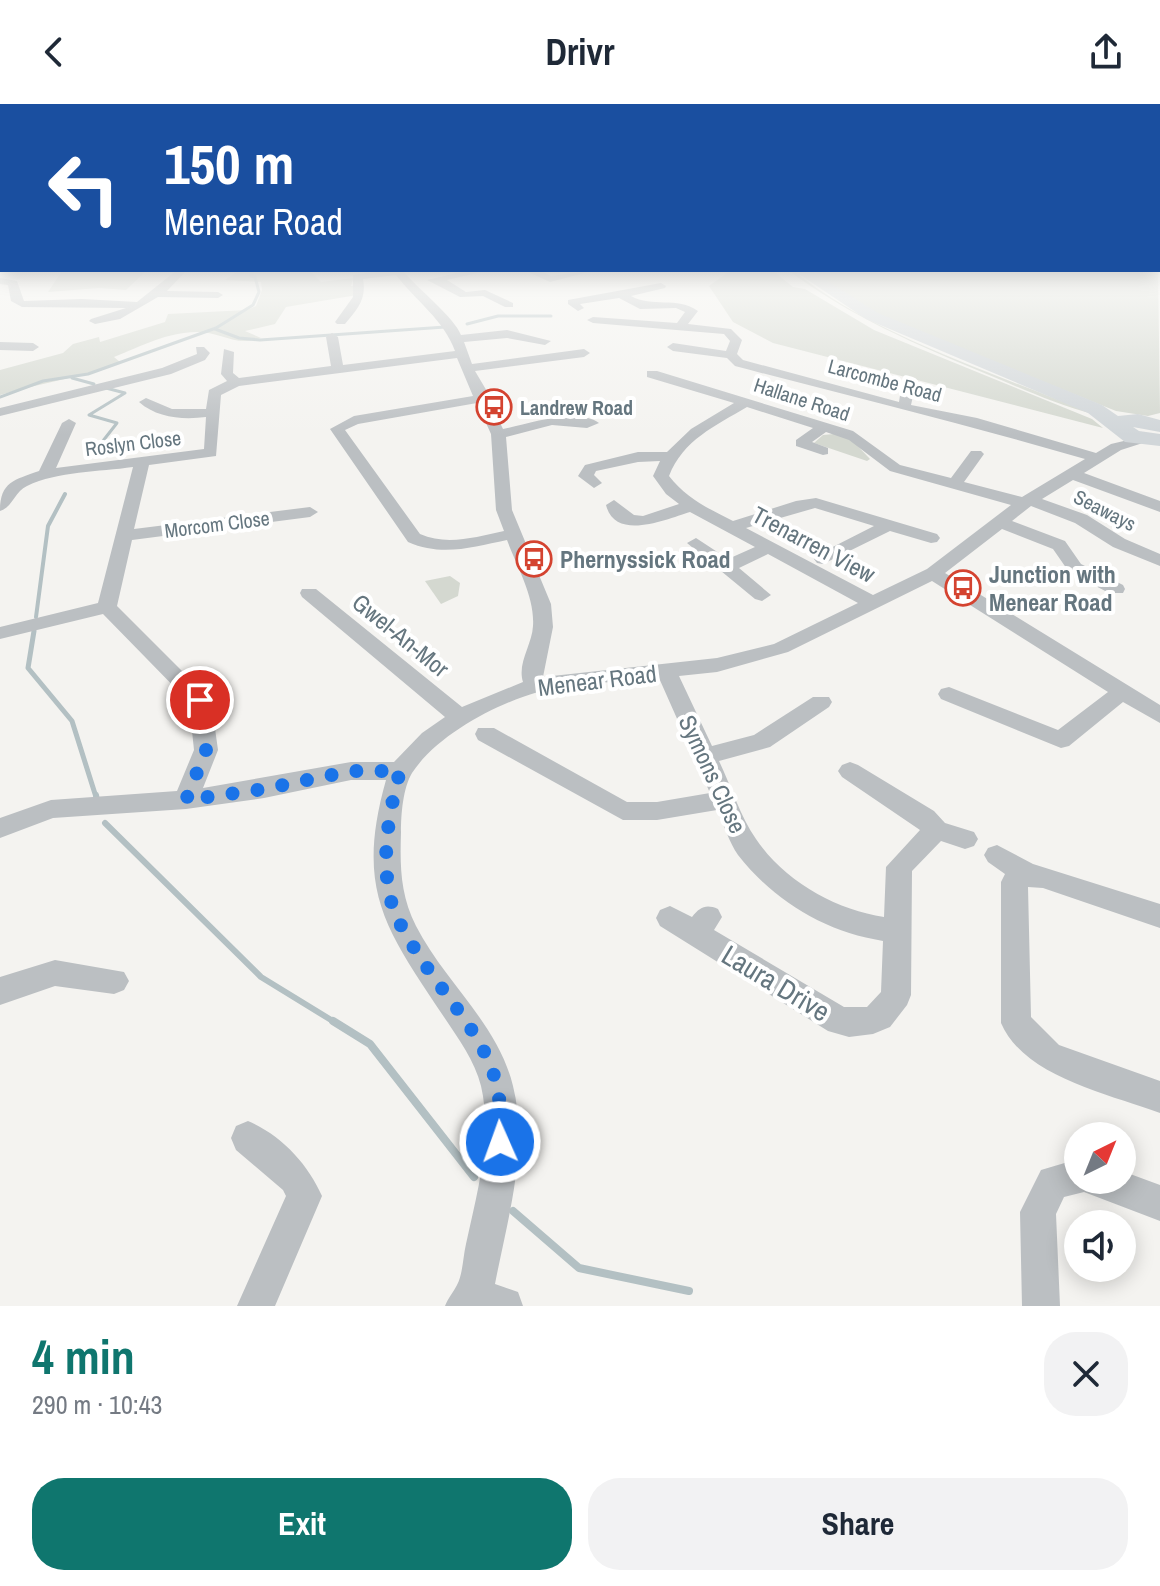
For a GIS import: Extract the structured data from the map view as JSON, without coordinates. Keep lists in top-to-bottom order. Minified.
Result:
{"streets":{"street":["Larcombe Road","Hallane Road","Roslyn Close","Seaways","Morcom Close","Trenarren View","Gwel-An-Mor","Menear Road","Symons Close","Laura Drive"]},"crossings":[["Larcombe Road","Menear Road"],["Hallane Road","Seaways"],["Hallane Road","Menear Road"],["Roslyn Close","Morcom Close"],["Seaways","Menear Road"],["Trenarren View","Menear Road"],["Gwel-An-Mor","Menear Road"],["Menear Road","Symons Close"],["Symons Close","Laura Drive"]],"places":{"bus stop":["Landrew Road","Phernyssick Road","Junction with Menear Road"]},"north":"top right","page":{"header":"Drivr","turn":["150 m","Menear Road"],"heading":["4 min","290 m · 10:43"],"buttons":["Exit","Share"]}}
